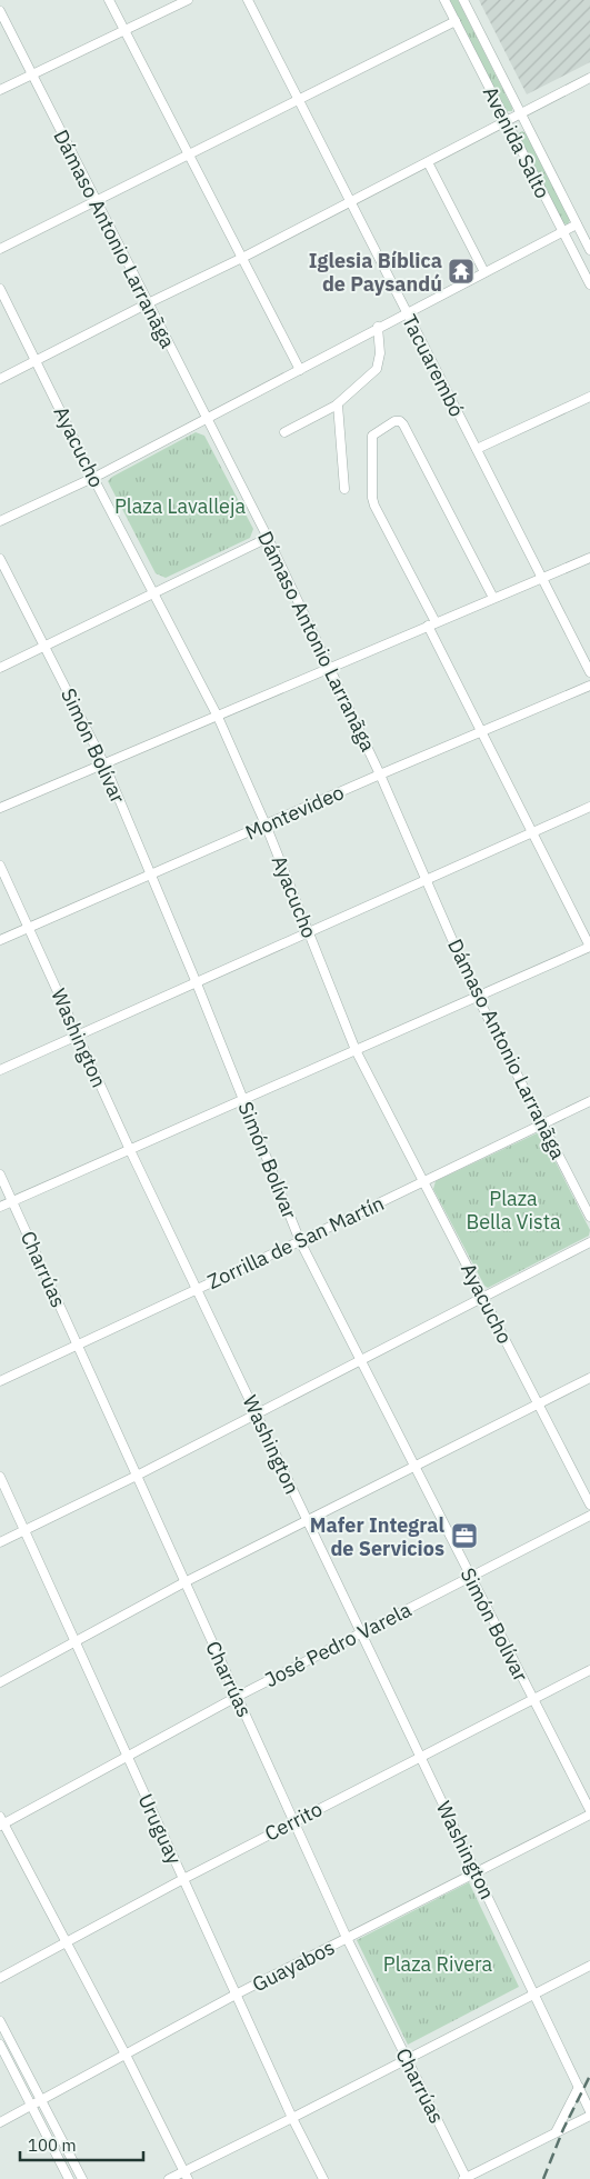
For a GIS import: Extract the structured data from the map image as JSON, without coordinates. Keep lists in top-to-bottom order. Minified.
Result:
{"streets":{"street":["Avenida Salto","Dámaso Antonio Larranãga","Tacuarembó","Ayacucho","Simón Bolívar","Montevideo","Washington","Zorrilla de San Martín","Charrúas","José Pedro Varela","Cerrito","Uruguay","Guayabos"]},"crossings":[["Dámaso Antonio Larranãga","Montevideo"],["Dámaso Antonio Larranãga","Zorrilla de San Martín"],["Ayacucho","Montevideo"],["Ayacucho","Zorrilla de San Martín"],["Simón Bolívar","Montevideo"],["Simón Bolívar","Zorrilla de San Martín"],["Simón Bolívar","José Pedro Varela"],["Simón Bolívar","Cerrito"],["Montevideo","Washington"],["Washington","Zorrilla de San Martín"],["Washington","José Pedro Varela"],["Washington","Cerrito"],["Washington","Guayabos"],["Zorrilla de San Martín","Charrúas"],["Charrúas","José Pedro Varela"],["Charrúas","Cerrito"],["Charrúas","Guayabos"],["José Pedro Varela","Uruguay"],["Cerrito","Uruguay"],["Uruguay","Guayabos"]],"parks":["Plaza Lavalleja","Plaza Bella Vista","Plaza Rivera"],"places":{"temple":["Iglesia Bíblica de Paysandú"],"office":["Mafer Integral de Servicios"]},"scale_bar":"100 m"}
